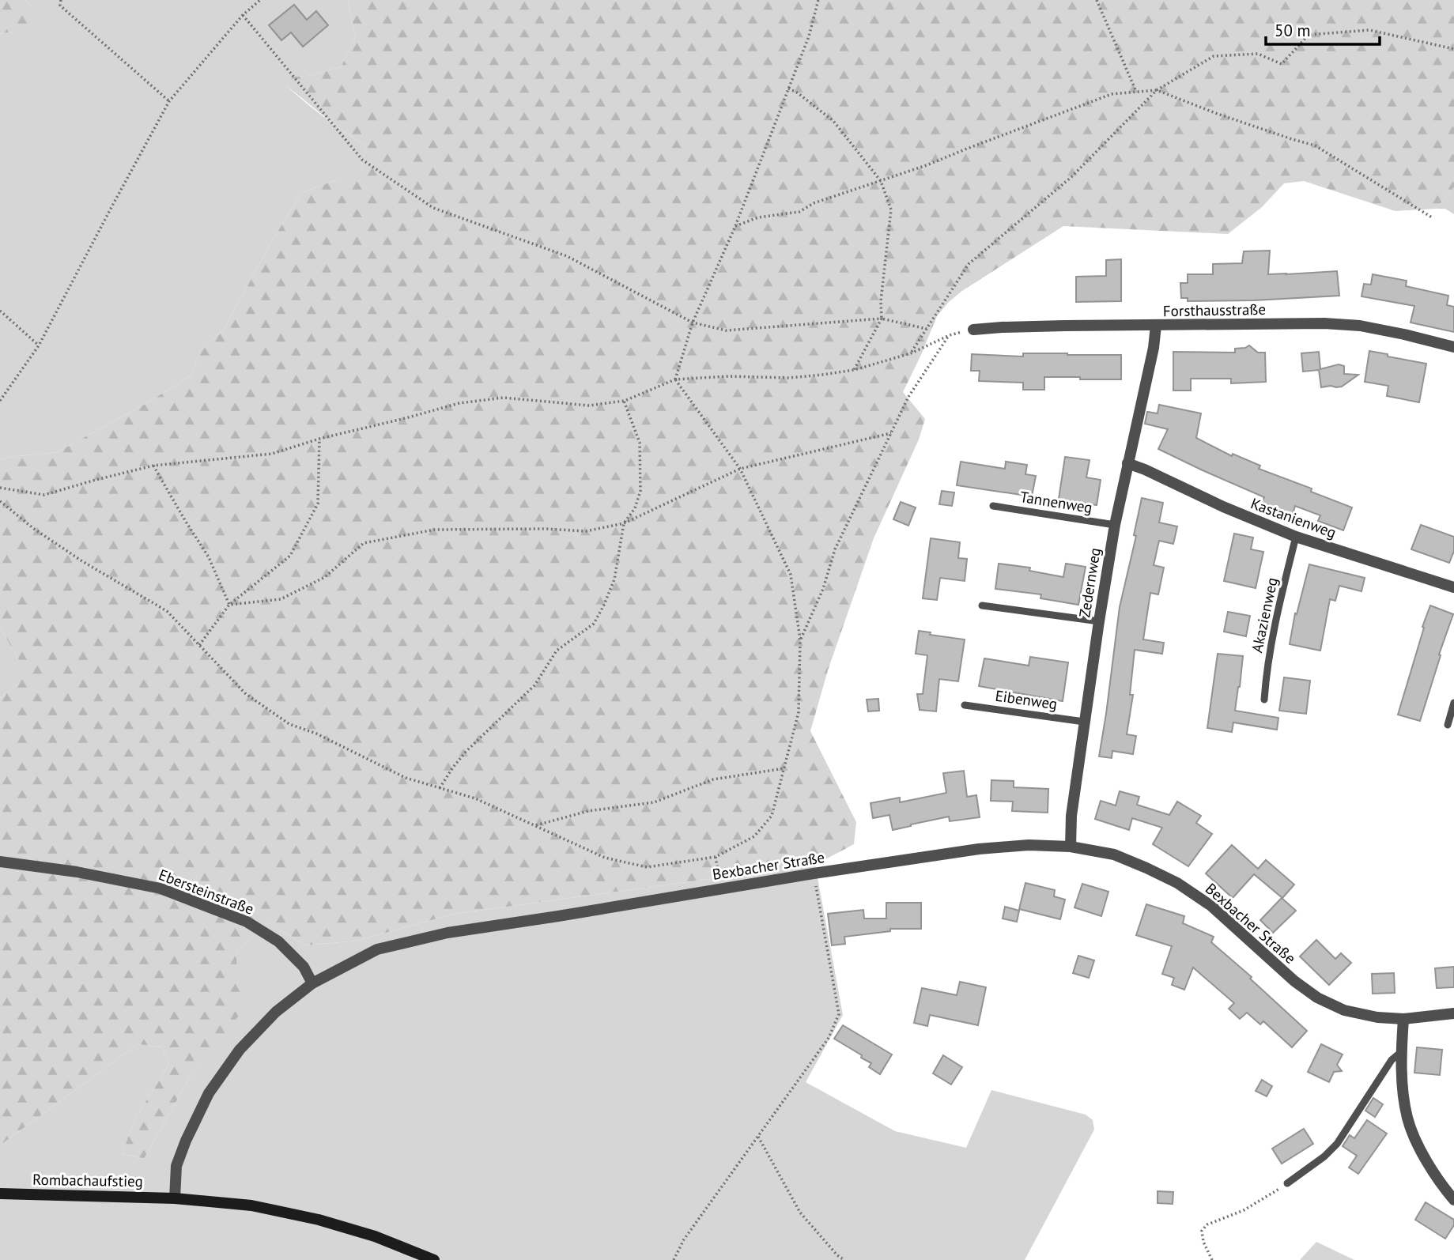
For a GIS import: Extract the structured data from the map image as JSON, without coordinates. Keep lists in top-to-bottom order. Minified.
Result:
{"streets":{"main road":["Rombachaufstieg"],"street":["Forsthausstraße","Kastanienweg","Zedernweg","Bexbacher Straße","Ebersteinstraße"],"lane":["Tannenweg","Akazienweg","Eibenweg"]},"crossings":[["Forsthausstraße","Zedernweg"],["Tannenweg","Zedernweg"],["Kastanienweg","Zedernweg"],["Kastanienweg","Akazienweg"],["Zedernweg","Eibenweg"],["Zedernweg","Bexbacher Straße"],["Bexbacher Straße","Ebersteinstraße"],["Bexbacher Straße","Rombachaufstieg"]],"scale_bar":"50 m"}
